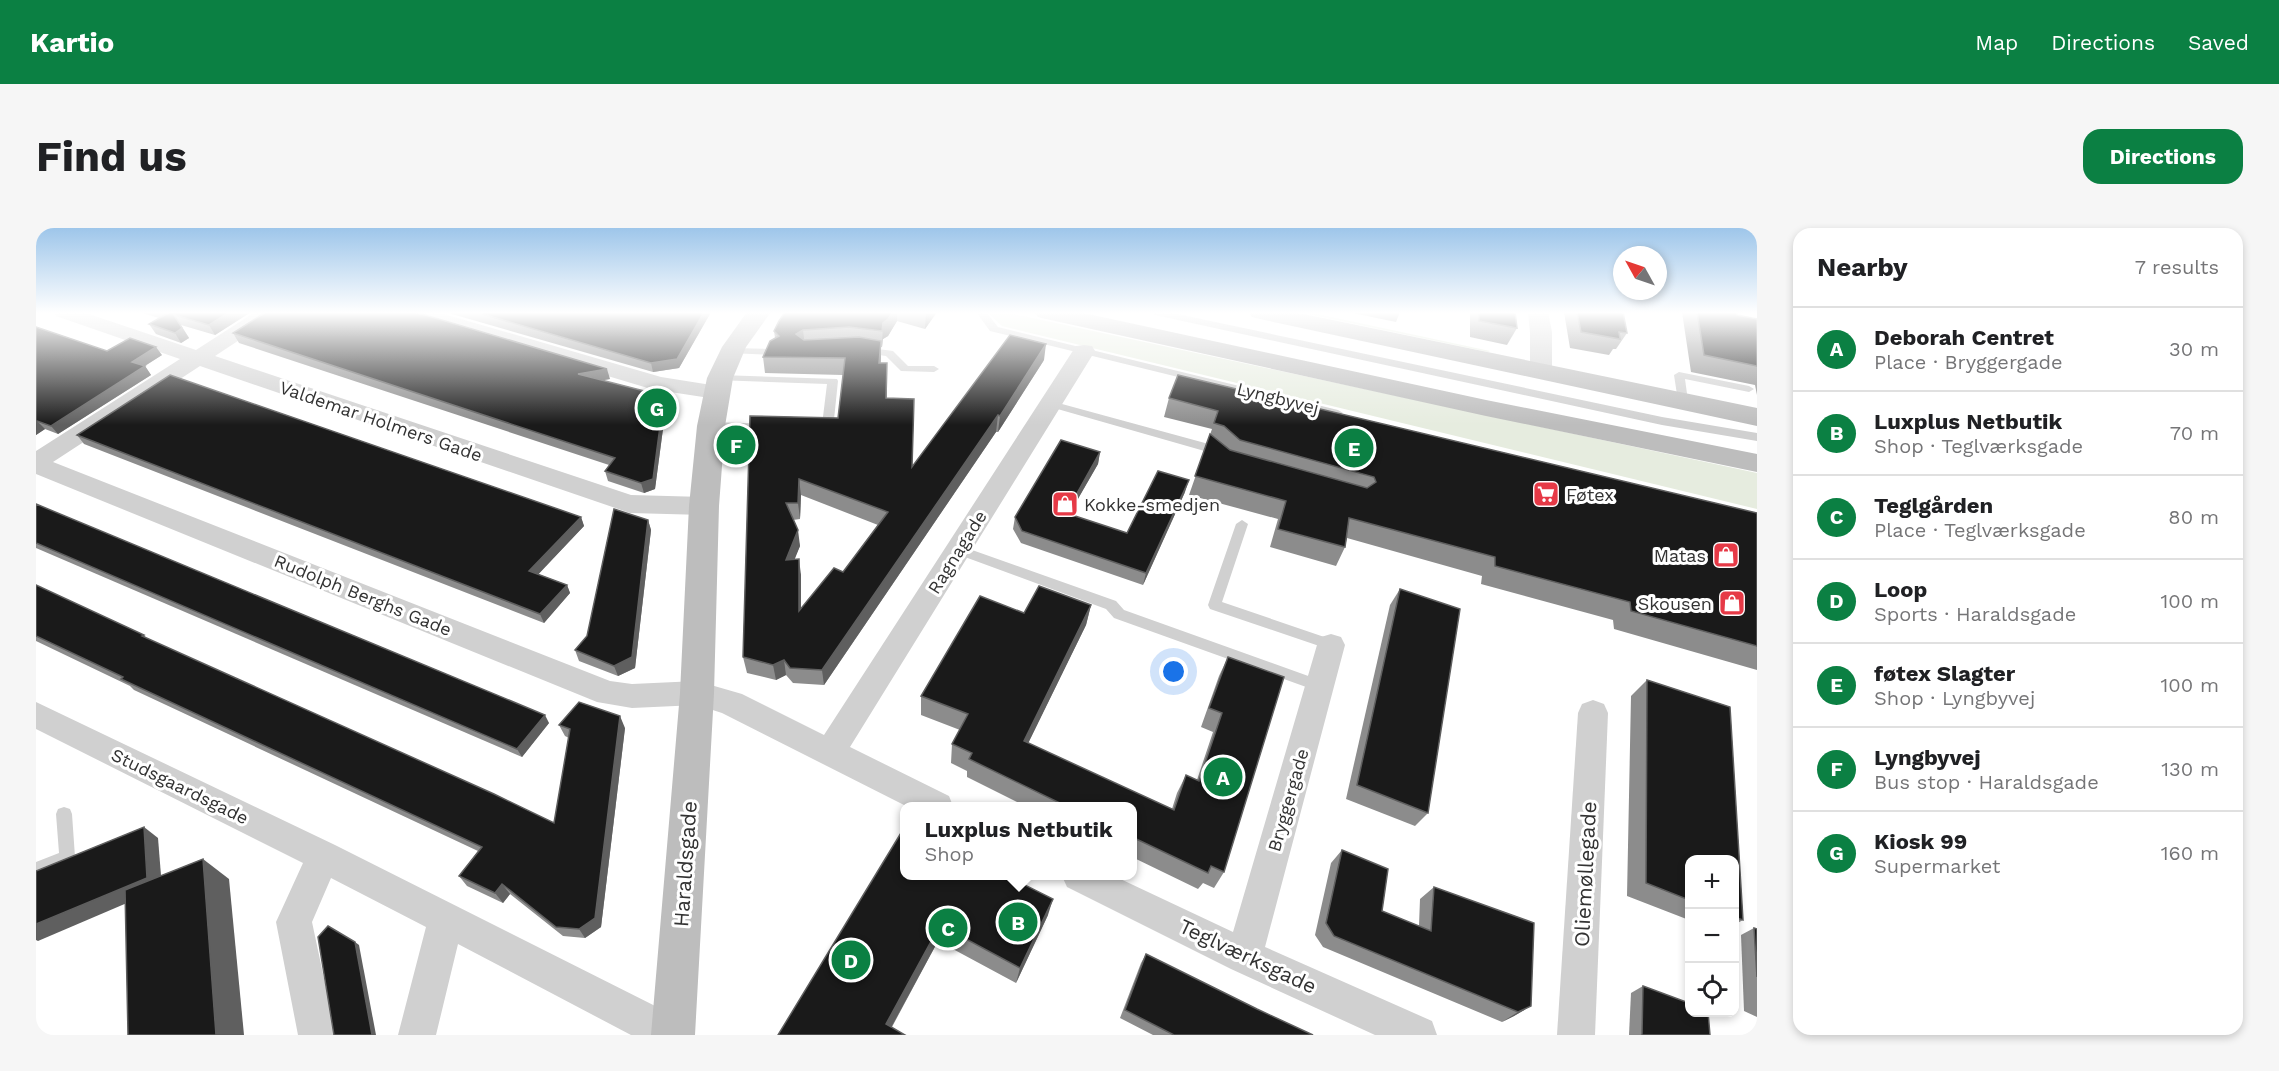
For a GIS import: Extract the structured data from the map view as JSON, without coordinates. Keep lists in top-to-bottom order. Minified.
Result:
{"streets":{"street":["Lyngbyvej","Valdemar Holmers Gade","Ragnagade","Rudolph Berghs Gade","Studsgaardsgade","Bryggergade","Haraldsgade","Oliemøllegade","Teglværksgade"]},"crossings":[["Lyngbyvej","Ragnagade"],["Valdemar Holmers Gade","Haraldsgade"],["Rudolph Berghs Gade","Haraldsgade"],["Studsgaardsgade","Haraldsgade"],["Bryggergade","Teglværksgade"]],"places":{"supermarket":["Føtex"],"shop":["Kokke-smedjen","Matas","Skousen"]},"north":"top left","page":{"header":"Kartio","nav":["Map","Directions","Saved"],"buttons":"Directions","title":"Find us","heading":["Nearby","7 results"],"list":[{"mark":"A","name":"Deborah Centret","note":"Place · Bryggergade","value":"30 m"},{"mark":"B","name":"Luxplus Netbutik","note":"Shop · Teglværksgade","value":"70 m"},{"mark":"C","name":"Teglgården","note":"Place · Teglværksgade","value":"80 m"},{"mark":"D","name":"Loop","note":"Sports · Haraldsgade","value":"100 m"},{"mark":"E","name":"føtex Slagter","note":"Shop · Lyngbyvej","value":"100 m"},{"mark":"F","name":"Lyngbyvej","note":"Bus stop · Haraldsgade","value":"130 m"},{"mark":"G","name":"Kiosk 99","note":"Supermarket","value":"160 m"}],"pins":["G","F","E","A","B","C","D"],"popup":["Luxplus Netbutik","Shop"],"map_buttons":["+","−"]}}
